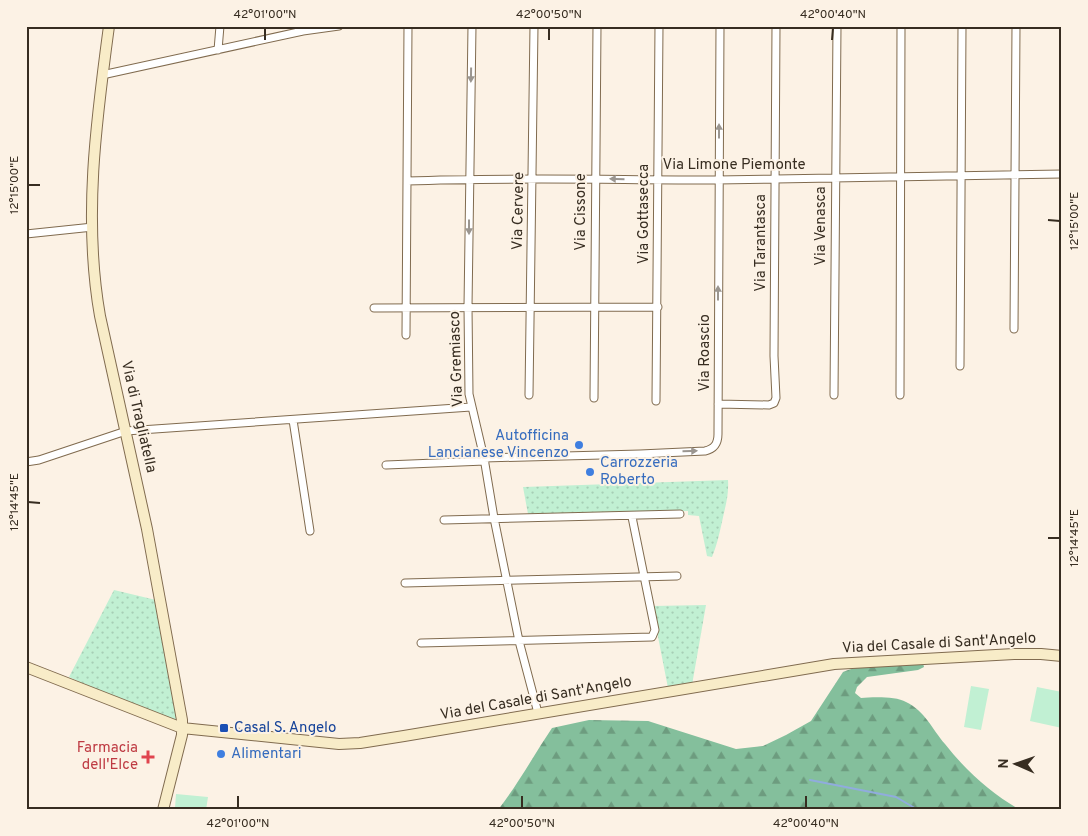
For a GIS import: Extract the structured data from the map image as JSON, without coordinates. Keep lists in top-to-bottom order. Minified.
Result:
{"streets":{"main road":["Via di Tragliatella","Via del Casale di Sant'Angelo"],"street":["Via Limone Piemonte","Via Cervere","Via Cissone","Via Gottasecca","Via Venasca","Via Tarantasca","Via Roascio","Via Gremiasco"]},"crossings":[["Via Limone Piemonte","Via Cervere"],["Via Limone Piemonte","Via Cissone"],["Via Limone Piemonte","Via Gottasecca"],["Via Limone Piemonte","Via Venasca"],["Via Limone Piemonte","Via Tarantasca"],["Via Limone Piemonte","Via Roascio"],["Via Limone Piemonte","Via Gremiasco"],["Via Tarantasca","Via Roascio"],["Via Roascio","Via Gremiasco"],["Via Gremiasco","Via del Casale di Sant'Angelo"],["Via di Tragliatella","Via del Casale di Sant'Angelo"]],"one_way":["Via Gremiasco"],"places":{"other":["Autofficina Lancianese Vincenzo","Carrozzeria Roberto","Alimentari"],"transit":["Casal S. Angelo"],"health":["Farmacia dell'Elce"]},"north":"left","coordinates":["42°01'00\"N","42°00'50\"N","42°00'40\"N","12°15'00\"E","12°14'45\"E"]}
